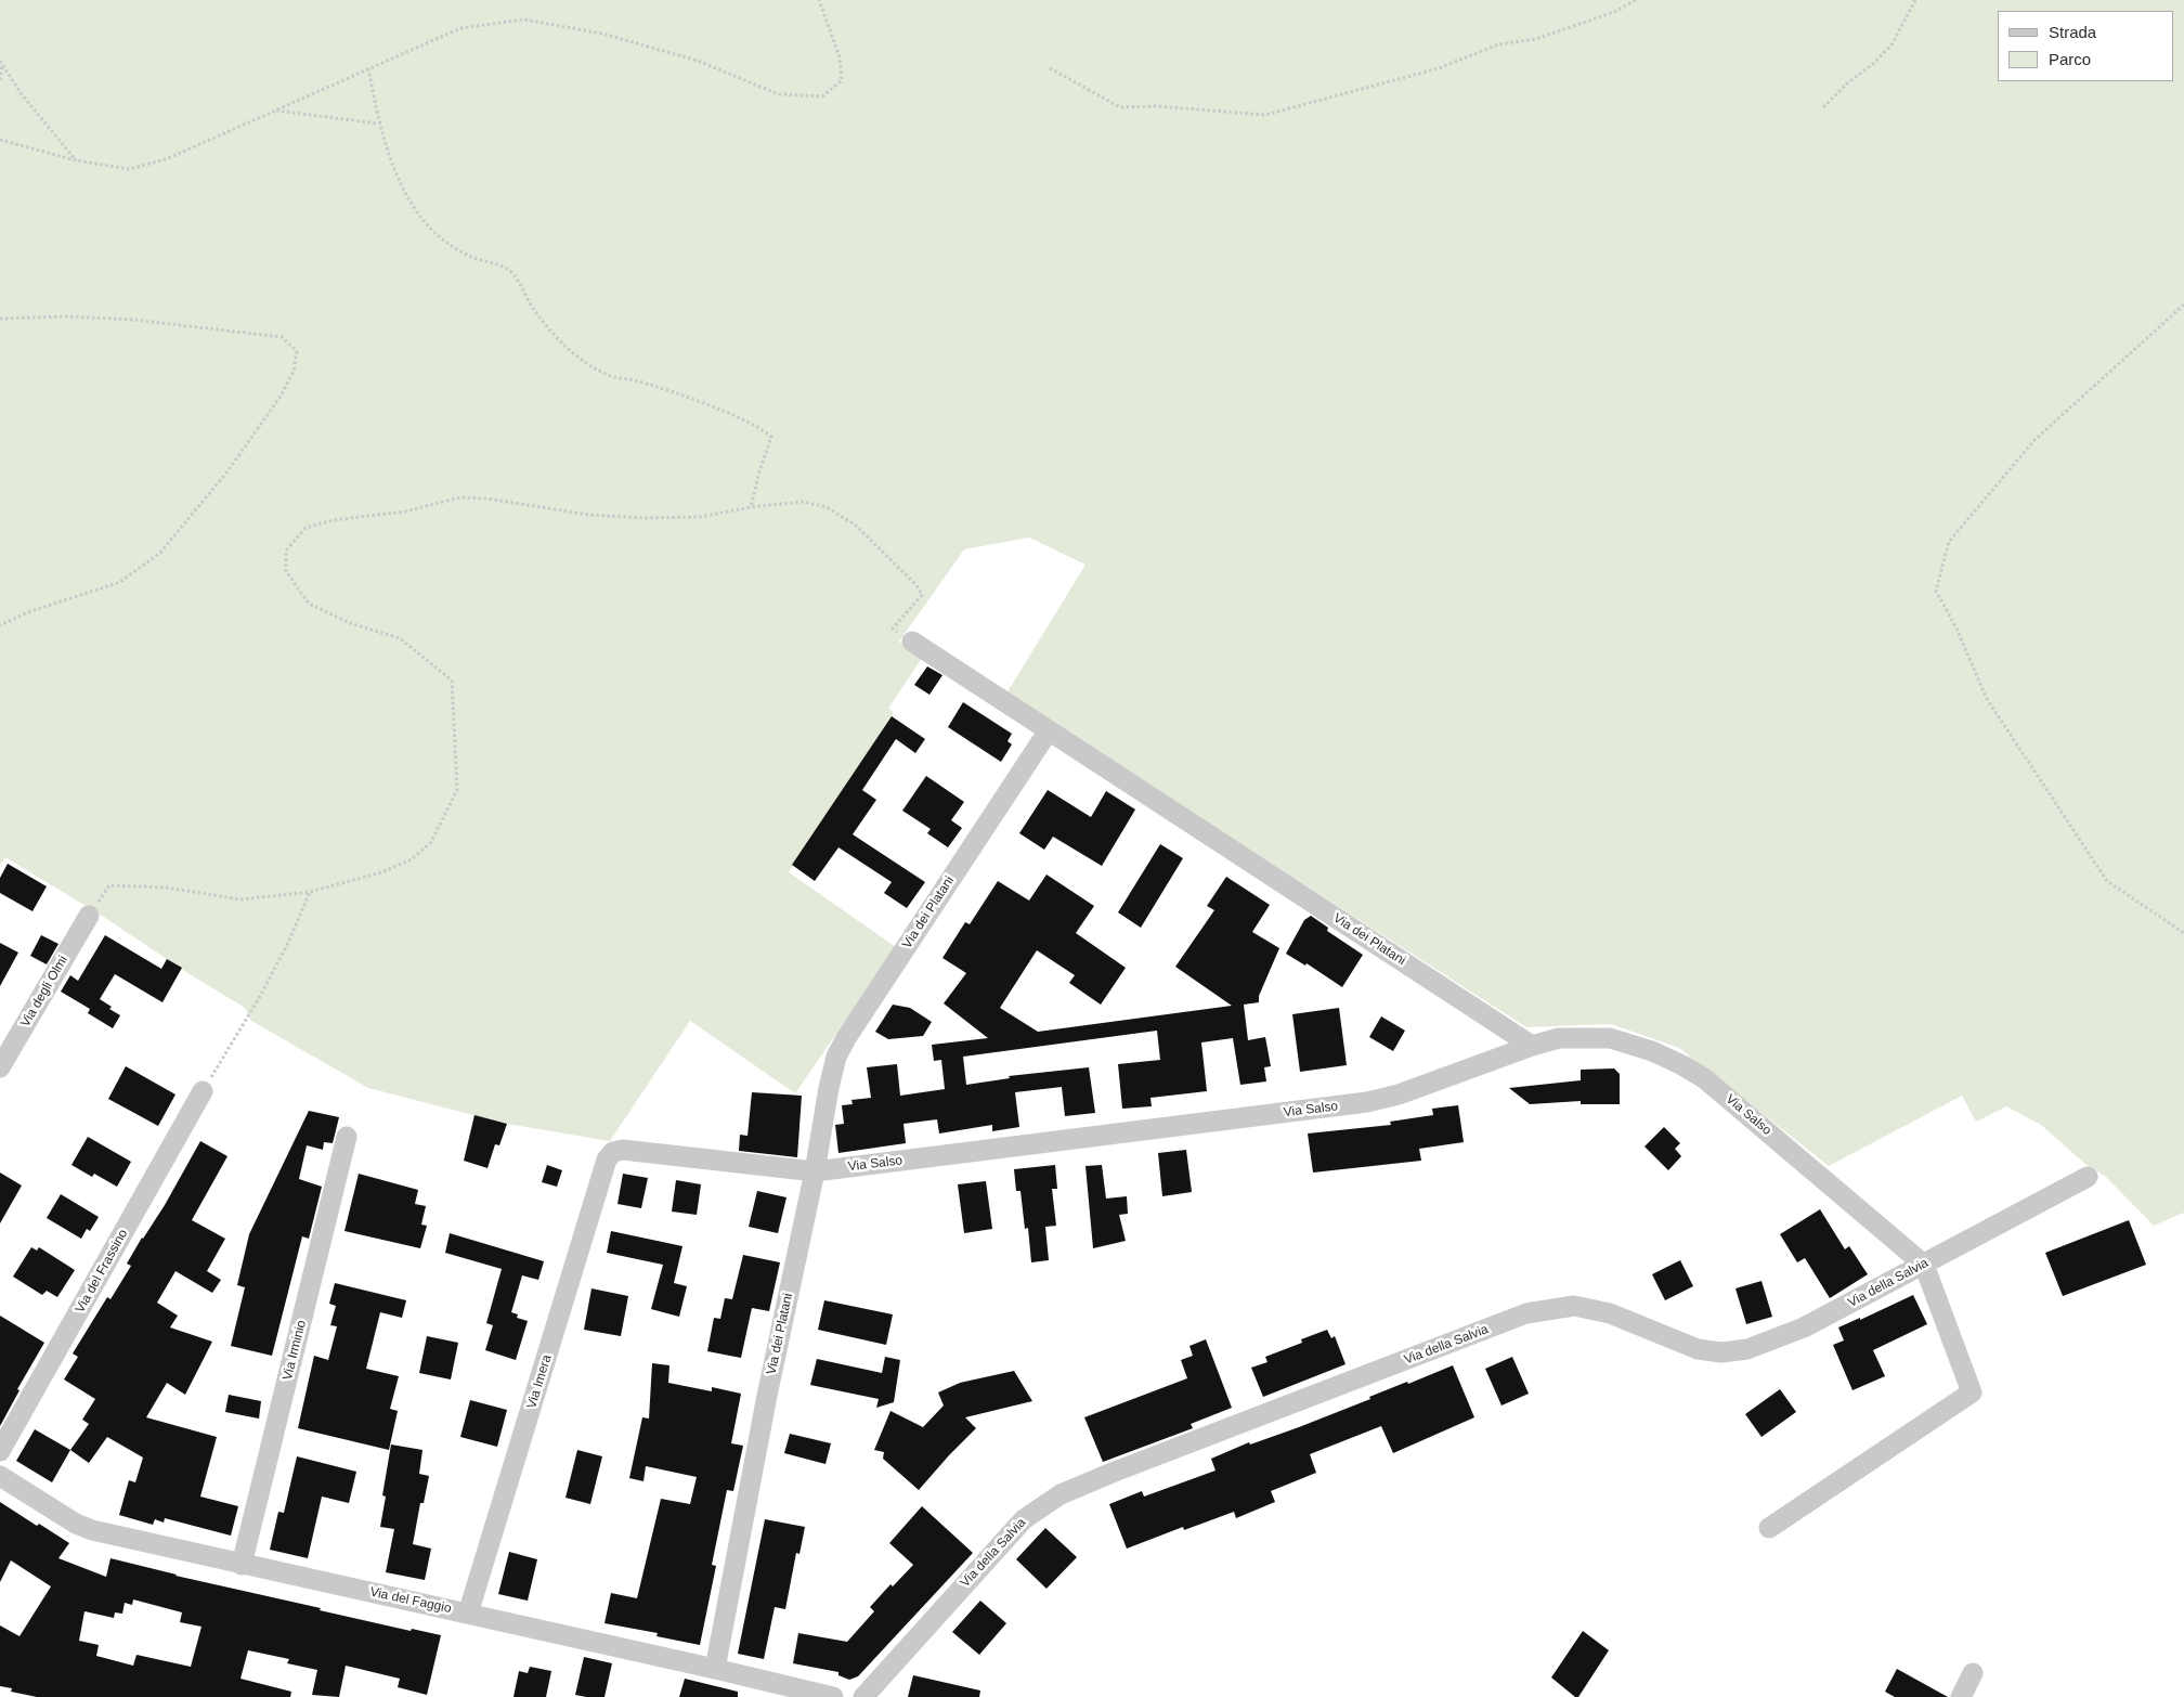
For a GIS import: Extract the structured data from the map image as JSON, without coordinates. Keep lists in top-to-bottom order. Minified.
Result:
{"streets":{"street":["Via dei Platani","Via degli Olmi","Via Salso","Via del Frassino","Via della Salvia","Via Irminio","Via Imera","Via del Faggio"]},"crossings":[["Via dei Platani","Via Salso"],["Via dei Platani","Via del Faggio"],["Via Salso","Via della Salvia"],["Via Salso","Via Imera"],["Via Irminio","Via del Faggio"],["Via Imera","Via del Faggio"]],"legend":["Strada","Parco"]}
